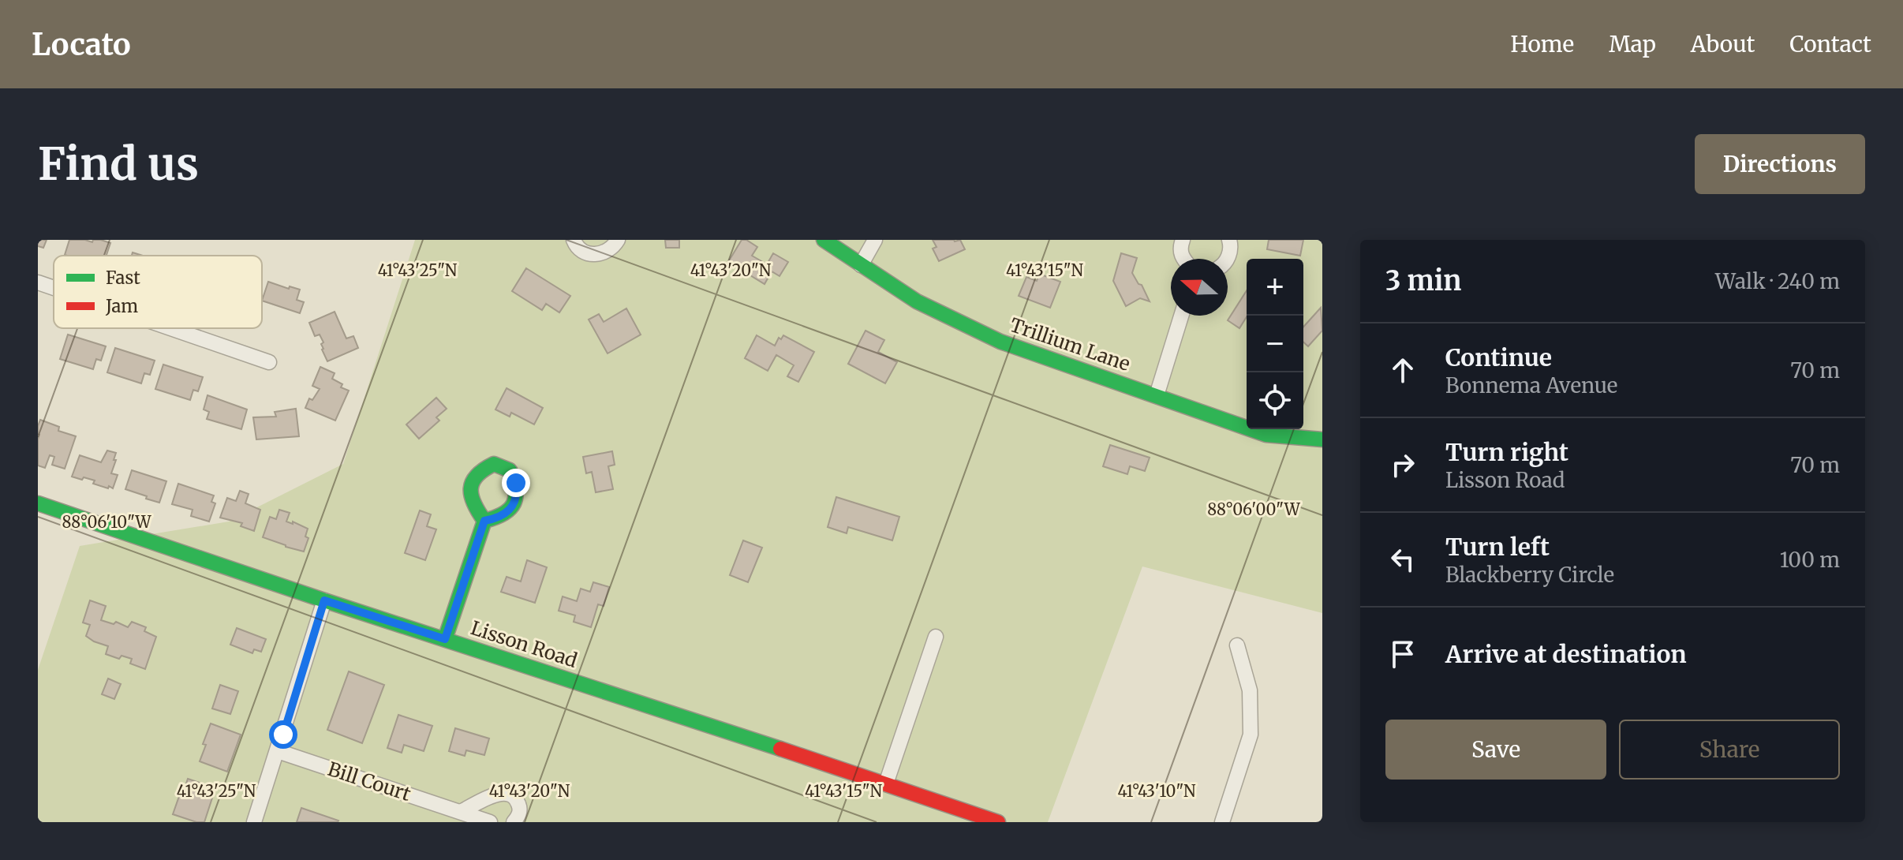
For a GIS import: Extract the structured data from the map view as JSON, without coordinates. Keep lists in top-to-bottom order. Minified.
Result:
{"streets":{"street":["Trillium Lane","Lisson Road","Bill Court"]},"legend":["Fast","Jam"],"north":"left","page":{"header":"Locato","nav":["Home","Map","About","Contact"],"buttons":["Directions",["Save","Share"]],"title":"Find us","heading":["3 min","Walk · 240 m"],"map_buttons":["+","−"],"list":[["Continue","Bonnema Avenue","70 m"],["Turn right","Lisson Road","70 m"],["Turn left","Blackberry Circle","100 m"],"Arrive at destination"]},"coordinates":["41°43'25\"N","41°43'20\"N","41°43'15\"N","88°06'00\"W","88°06'10\"W","41°43'10\"N"]}
